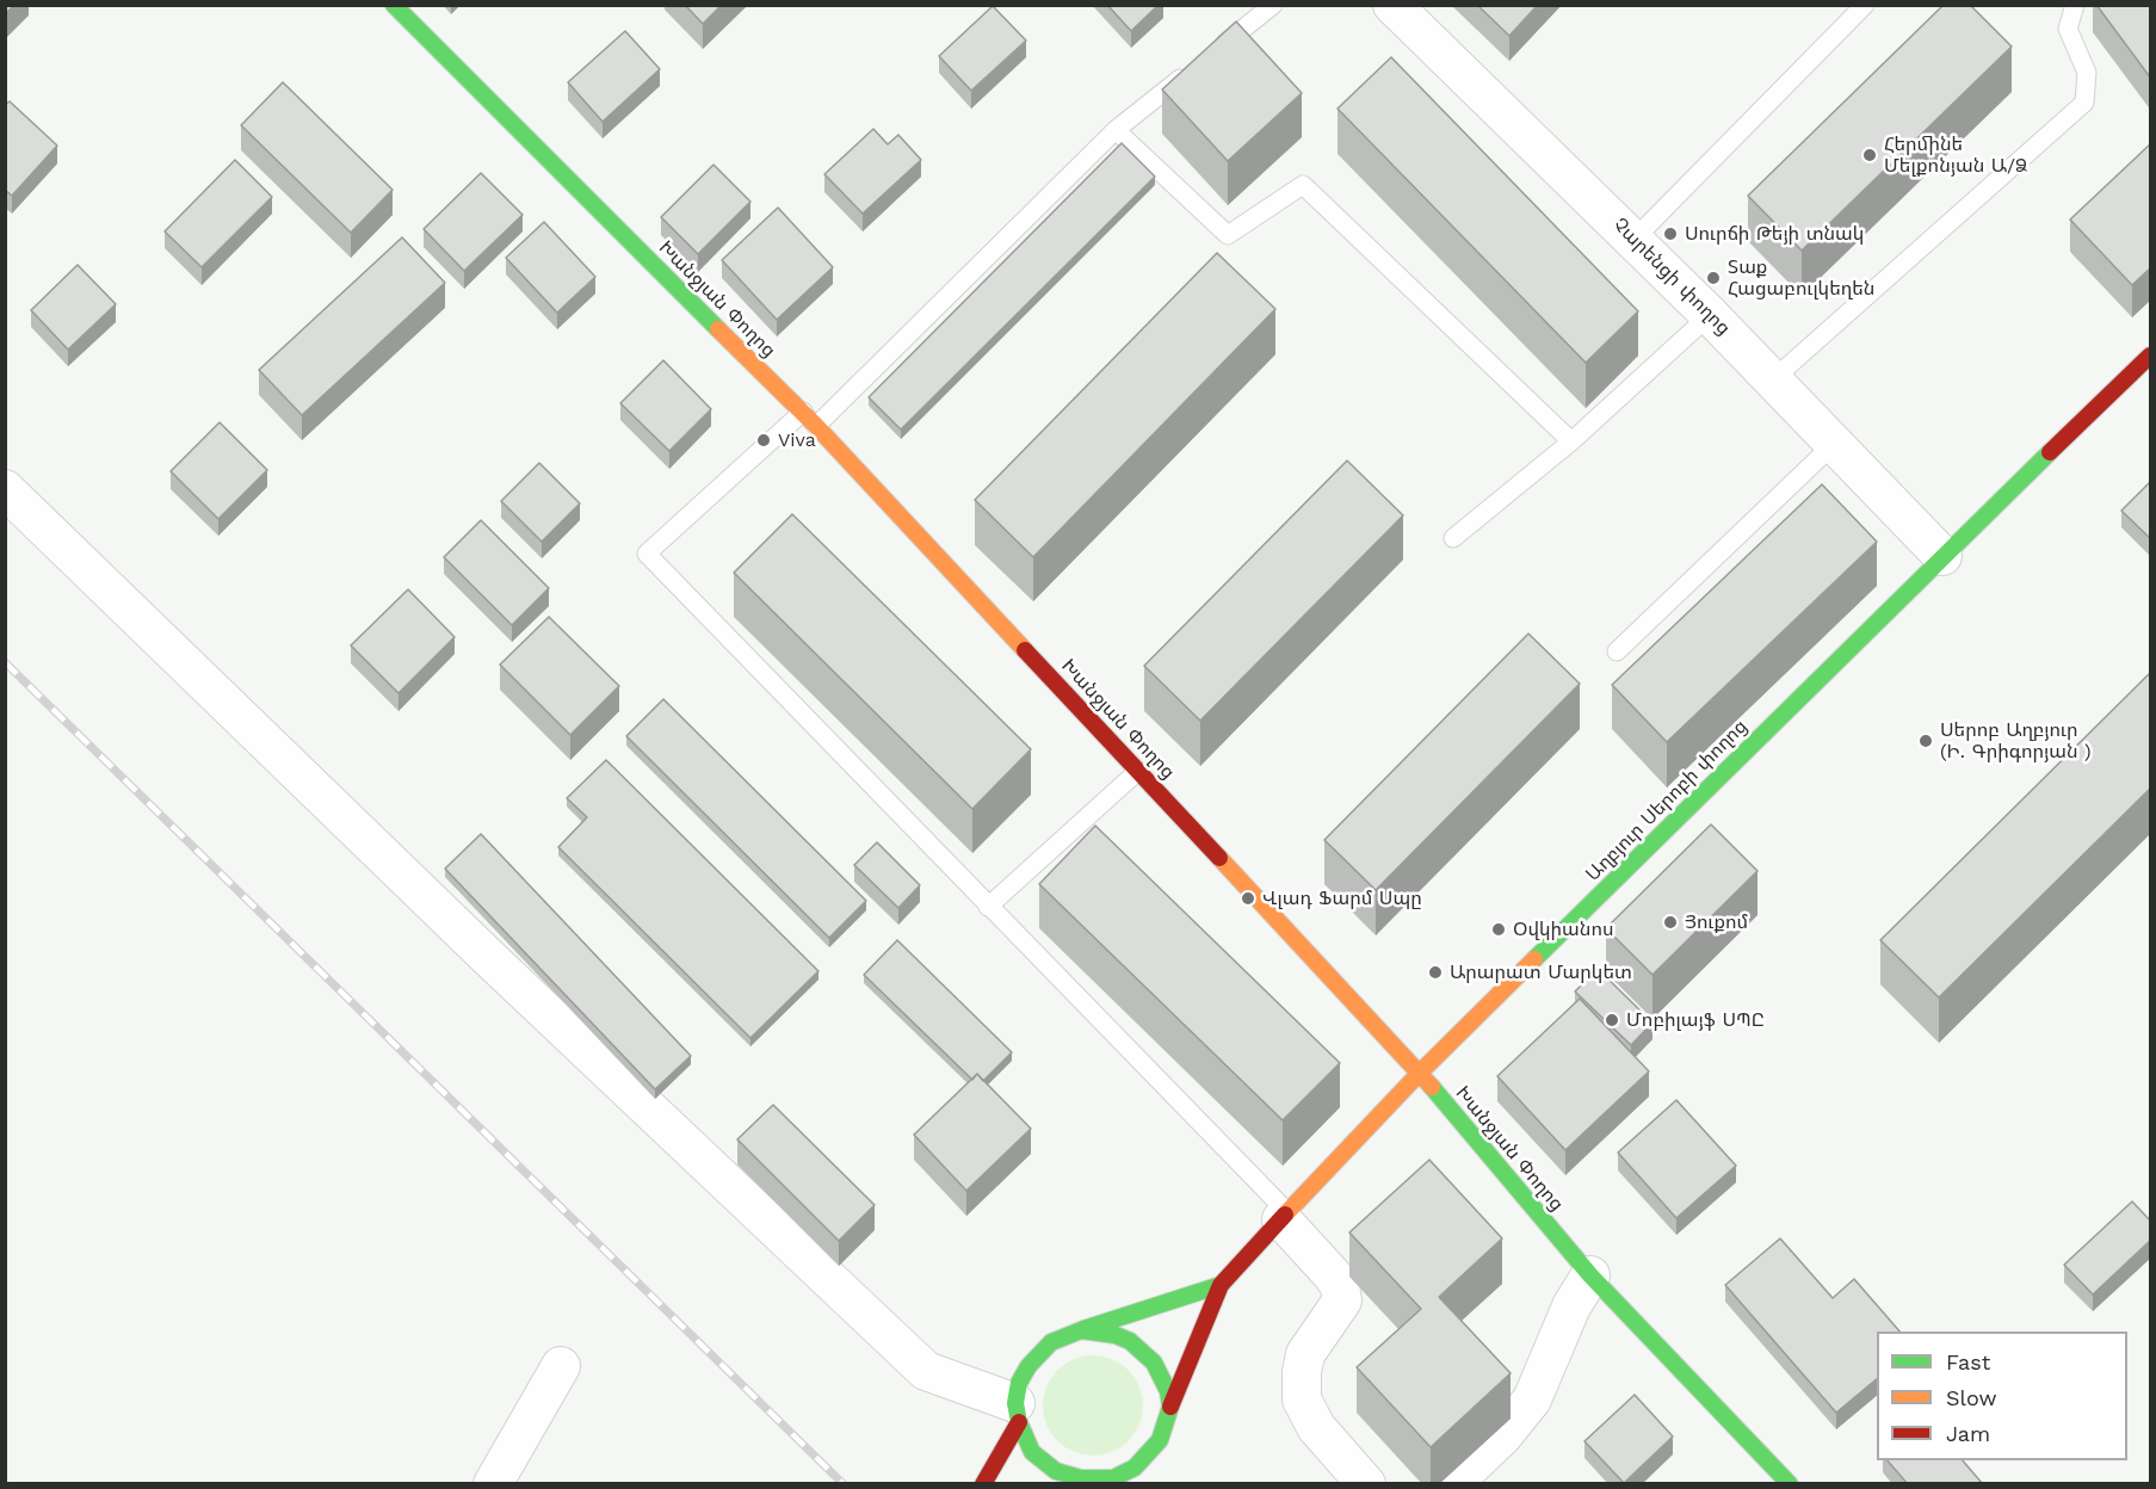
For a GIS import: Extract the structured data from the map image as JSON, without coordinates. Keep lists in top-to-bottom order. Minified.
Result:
{"streets":{"main road":["Խանջյան Փողոց","Աղբյուր Սերոբի փողոց"],"street":["Չարենցի փողոց"]},"crossings":[["Չարենցի փողոց","Աղբյուր Սերոբի փողոց"],["Խանջյան Փողոց","Աղբյուր Սերոբի փողոց"]],"places":["Հերմինե Մելքոնյան Ա/Ձ","Սուրճի Թեյի տնակ","Տաք Հացաբուլկեղեն","Viva","Սերոբ Աղբյուր (Ի. Գրիգորյան )","Վլադ Ֆարմ Սպը","Յուքոմ","Օվկիանոս","Արարատ Մարկետ","Մոբիլայֆ ՍՊԸ"],"legend":["Fast","Slow","Jam"]}
